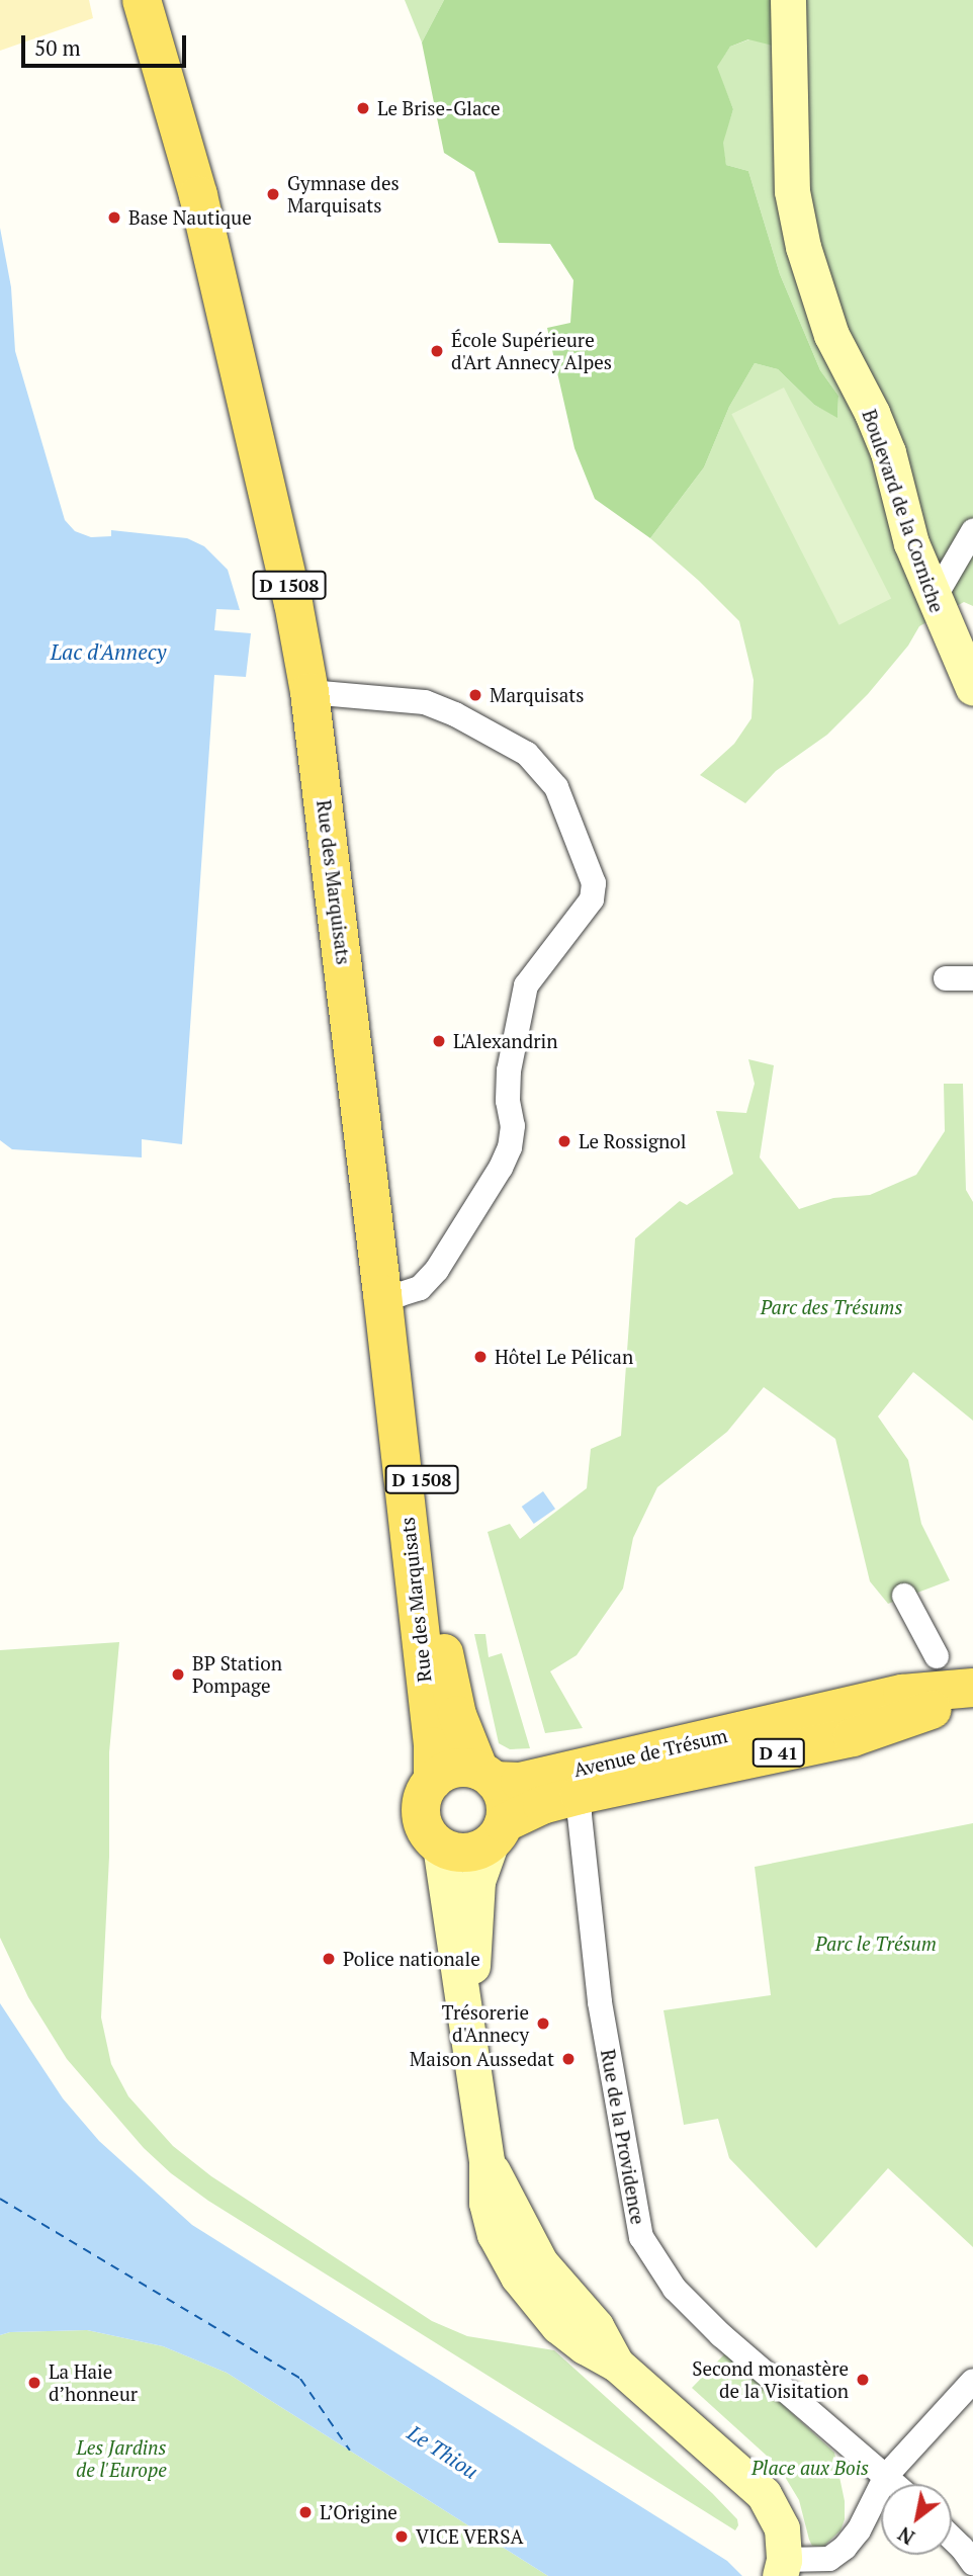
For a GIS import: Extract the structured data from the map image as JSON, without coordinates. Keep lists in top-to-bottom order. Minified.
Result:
{"streets":{"main road":["Boulevard de la Corniche","D 1508","Rue des Marquisats","Avenue de Trésum","D 41"],"street":["Rue de la Providence"]},"crossings":[["Rue des Marquisats","Avenue de Trésum"],["Avenue de Trésum","Rue de la Providence"]],"water":["Lac d'Annecy","Le Thiou"],"parks":["Parc des Trésums","Parc le Trésum","Les Jardins de l'Europe","Place aux Bois"],"places":["Le Brise-Glace","Gymnase des Marquisats","Base Nautique","École Supérieure d'Art Annecy Alpes","Marquisats","L'Alexandrin","Le Rossignol","Hôtel Le Pélican","BP Station Pompage","Police nationale","Trésorerie d'Annecy","Maison Aussedat","Second monastère de la Visitation","La Haie d’honneur","L’Origine","VICE VERSA"],"scale_bar":"50 m","north":"bottom left"}
